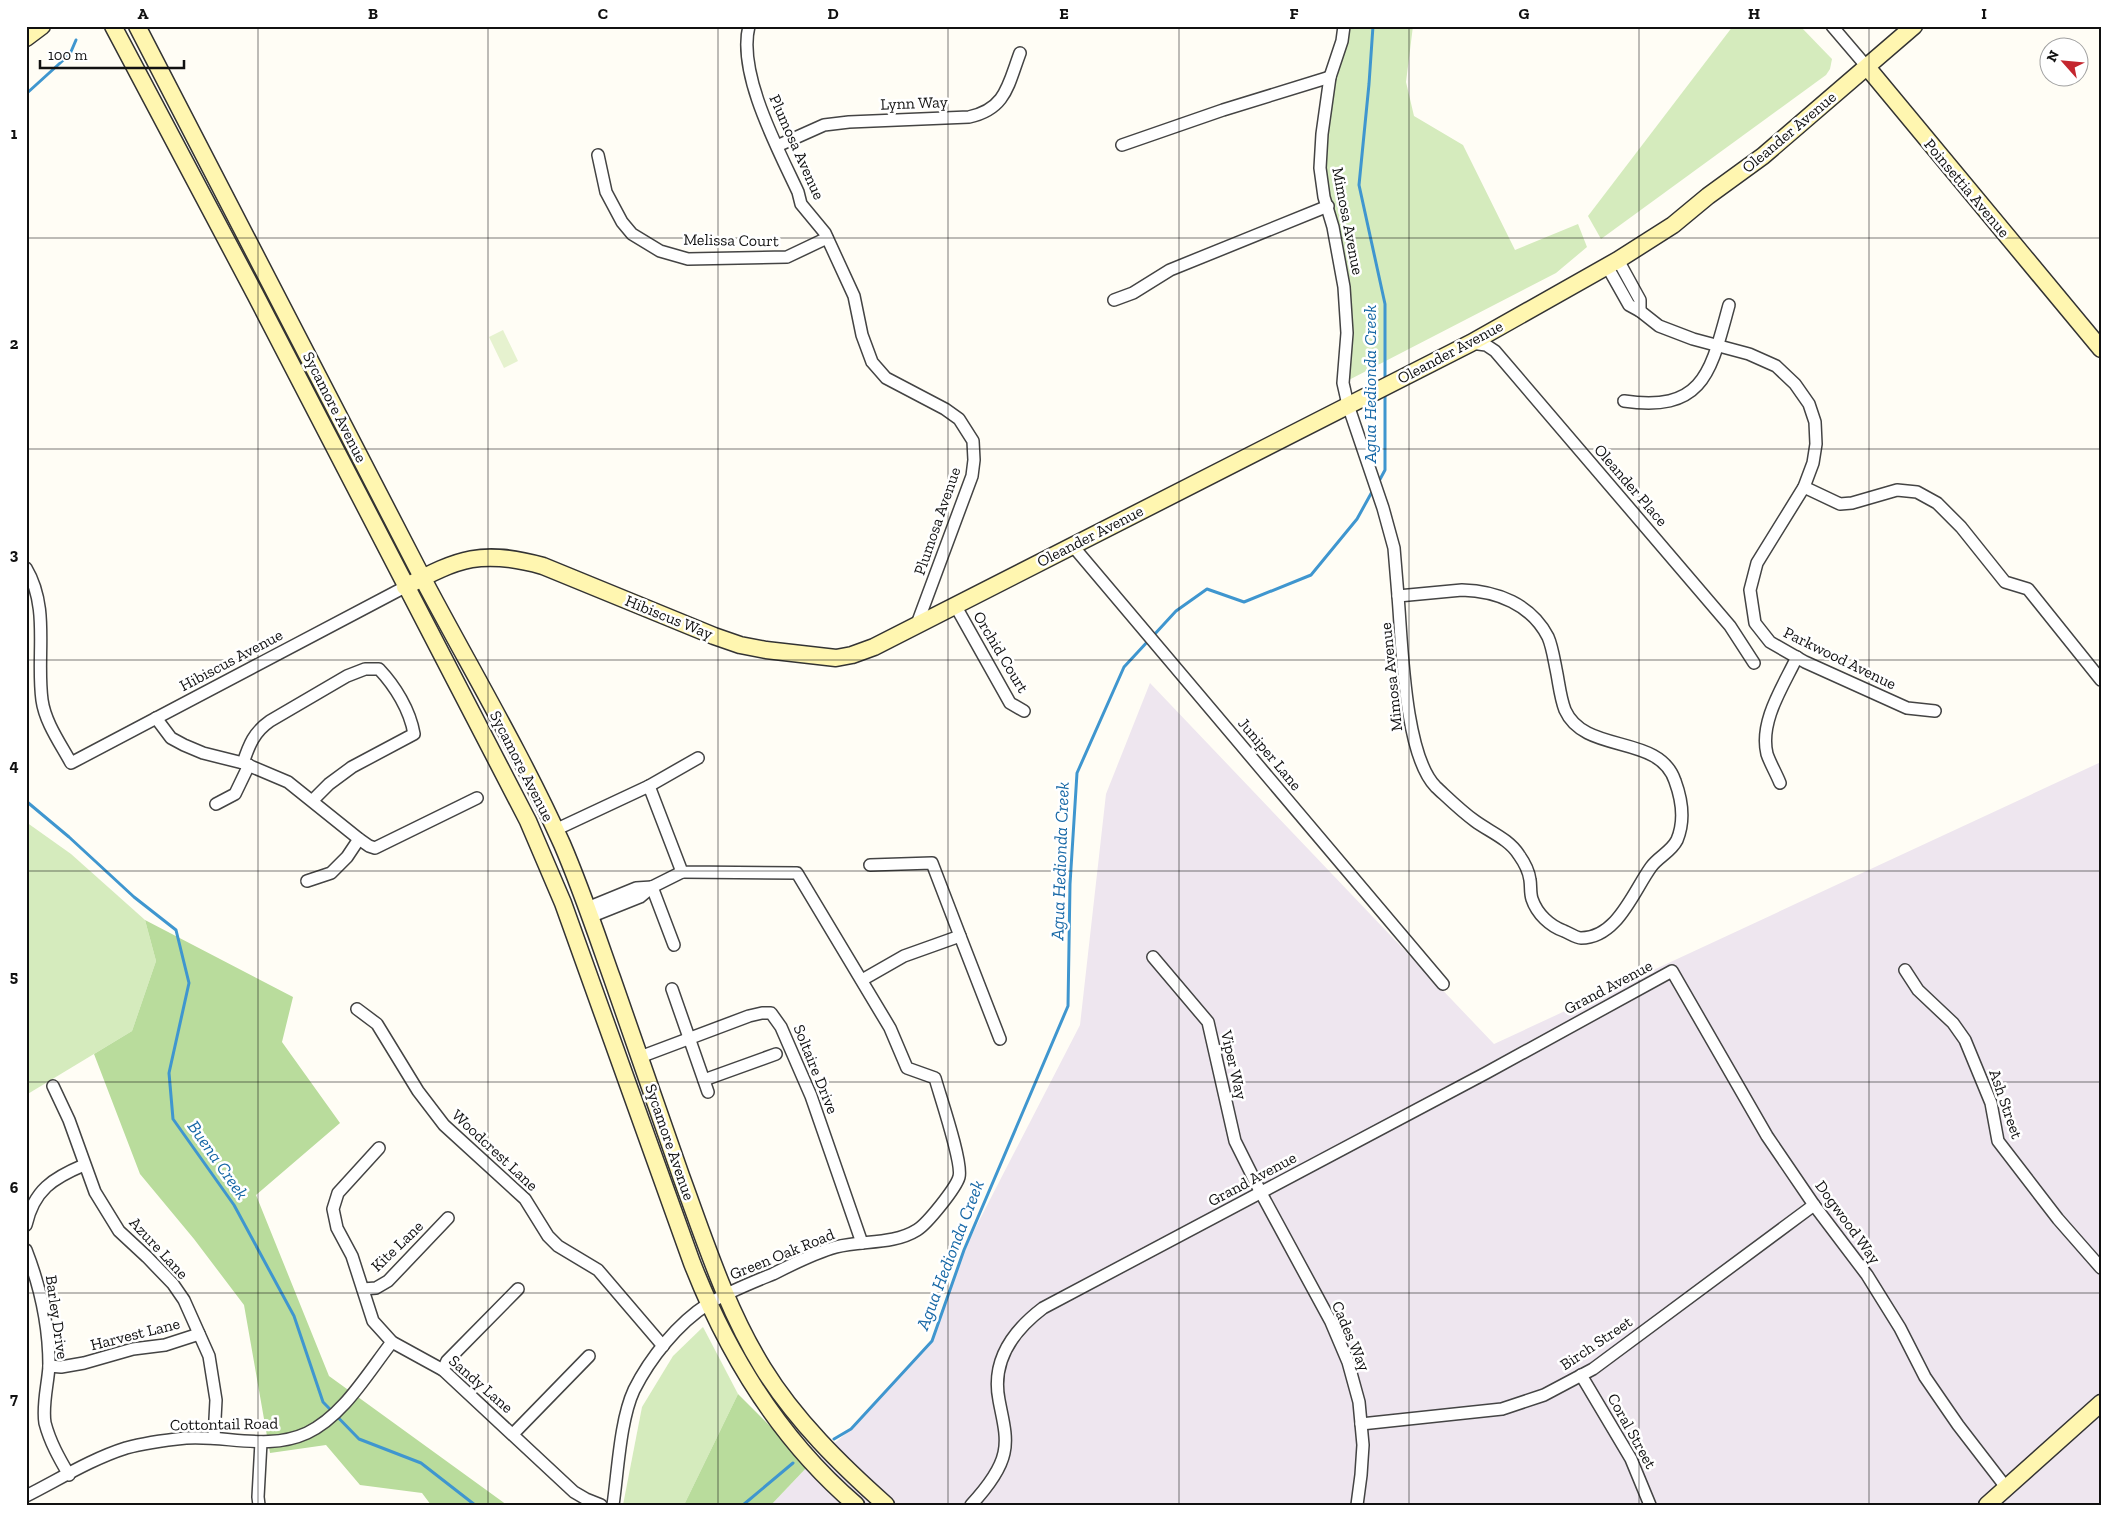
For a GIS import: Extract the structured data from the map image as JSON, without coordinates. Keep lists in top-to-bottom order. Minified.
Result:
{"streets":{"main road":["Oleander Avenue","Poinsettia Avenue","Sycamore Avenue","Hibiscus Way"],"street":["Lynn Way","Plumosa Avenue","Mimosa Avenue","Melissa Court","Oleander Place","Orchid Court","Parkwood Avenue","Hibiscus Avenue","Juniper Lane","Grand Avenue","Viper Way","Soltaire Drive","Ash Street","Woodcrest Lane","Dogwood Way","Kite Lane","Azure Lane","Green Oak Road","Barley Drive","Harvest Lane","Cades Way","Birch Street","Sandy Lane","Cottontail Road","Coral Street"]},"crossings":[["Lynn Way","Plumosa Avenue"],["Oleander Avenue","Plumosa Avenue"],["Oleander Avenue","Poinsettia Avenue"],["Oleander Avenue","Mimosa Avenue"],["Oleander Avenue","Oleander Place"],["Oleander Avenue","Hibiscus Way"],["Oleander Avenue","Orchid Court"],["Oleander Avenue","Parkwood Avenue"],["Oleander Avenue","Juniper Lane"],["Plumosa Avenue","Melissa Court"],["Plumosa Avenue","Hibiscus Way"],["Sycamore Avenue","Hibiscus Way"],["Sycamore Avenue","Hibiscus Avenue"],["Sycamore Avenue","Soltaire Drive"],["Sycamore Avenue","Green Oak Road"],["Hibiscus Way","Hibiscus Avenue"],["Grand Avenue","Viper Way"],["Grand Avenue","Dogwood Way"],["Grand Avenue","Cades Way"],["Viper Way","Cades Way"],["Soltaire Drive","Green Oak Road"],["Dogwood Way","Birch Street"],["Kite Lane","Sandy Lane"],["Azure Lane","Harvest Lane"],["Azure Lane","Cottontail Road"],["Barley Drive","Harvest Lane"],["Barley Drive","Cottontail Road"],["Cades Way","Birch Street"],["Birch Street","Coral Street"],["Sandy Lane","Cottontail Road"]],"water":["Agua Hedionda Creek","Buena Creek"],"scale_bar":"100 m","north":"top left","grid":{"columns":["A","B","C","D","E","F","G","H","I"],"rows":["1","2","3","4","5","6","7"]}}
